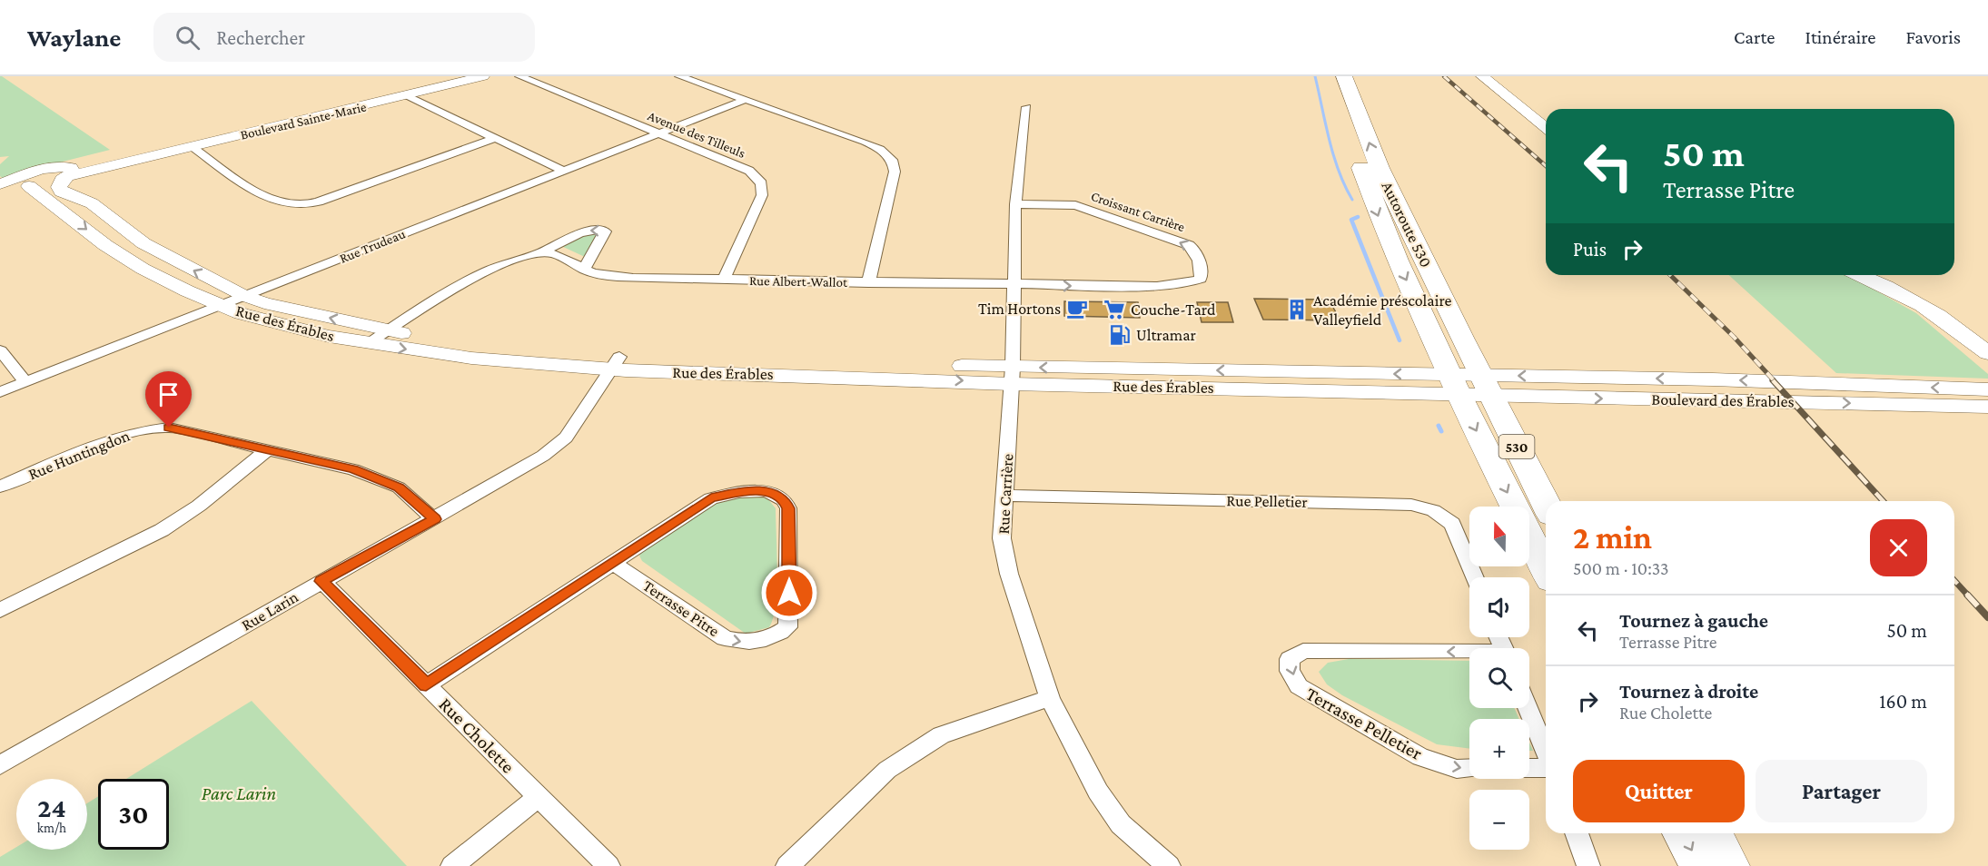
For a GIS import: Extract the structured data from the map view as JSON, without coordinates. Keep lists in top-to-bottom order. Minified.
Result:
{"streets":{"highway":["Autoroute 530","530"],"street":["Boulevard Sainte-Marie","Avenue des Tilleuls","Croissant Carrière","Rue Trudeau","Rue Albert-Wallot","Rue des Érables","Boulevard des Érables","Rue Huntingdon","Rue Carrière","Rue Pelletier","Terrasse Pitre","Rue Larin","Terrasse Pelletier","Rue Cholette"]},"crossings":[["Boulevard Sainte-Marie","Rue des Érables"],["Avenue des Tilleuls","Rue Trudeau"],["Avenue des Tilleuls","Rue Albert-Wallot"],["Croissant Carrière","Rue Albert-Wallot"],["Croissant Carrière","Rue Carrière"],["Autoroute 530","Rue des Érables"],["Autoroute 530","Boulevard des Érables"],["Rue Trudeau","Rue des Érables"],["Rue Albert-Wallot","Rue Carrière"],["Rue des Érables","Boulevard des Érables"],["Rue des Érables","Rue Carrière"],["Rue des Érables","Rue Larin"],["Rue Huntingdon","Rue Larin"],["Rue Carrière","Rue Pelletier"],["Terrasse Pitre","Rue Cholette"],["Rue Larin","Rue Cholette"]],"parks":["Parc Larin"],"places":{"cafe":["Tim Hortons"],"supermarket":["Couche-Tard"],"building":["Académie préscolaire Valleyfield"],"fuel station":["Ultramar"]},"north":"top","page":{"header":"Waylane","search":"Rechercher","nav":["Carte","Itinéraire","Favoris"],"turn":["50 m","Terrasse Pitre"],"then":"Puis","heading":["2 min","500 m · 10:33"],"map_buttons":["+","−"],"list":[{"name":"Tournez à gauche","note":"Terrasse Pitre","value":"50 m"},{"name":"Tournez à droite","note":"Rue Cholette","value":"160 m"}],"buttons":["Quitter","Partager"],"speed":"24 km/h","limit":"30"}}
